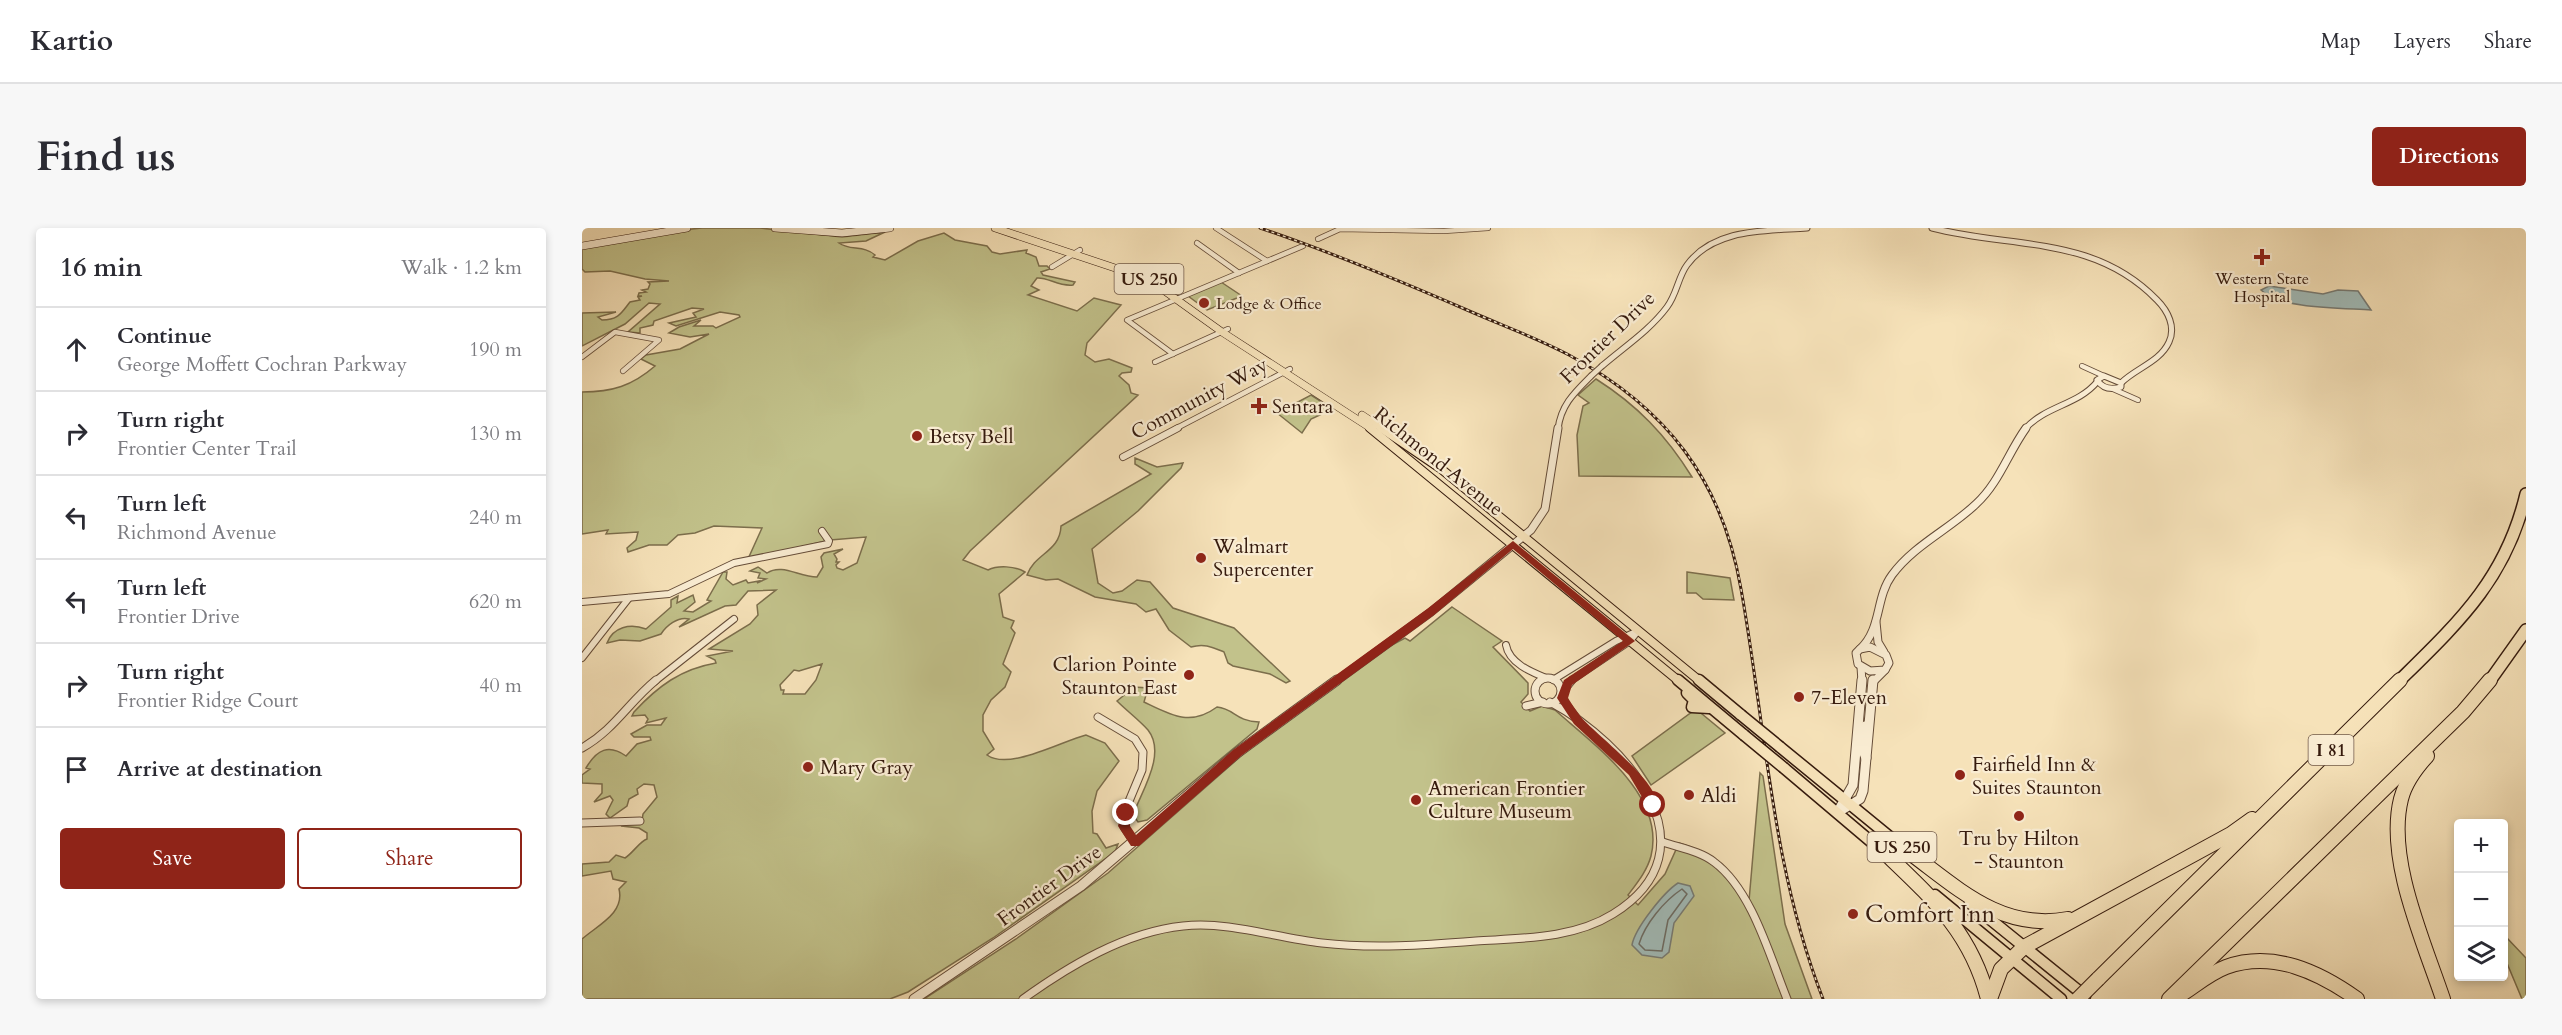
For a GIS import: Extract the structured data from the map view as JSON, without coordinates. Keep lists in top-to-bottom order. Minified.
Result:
{"streets":{"highway":["I 81"],"main road":["US 250","Richmond Avenue"],"street":["Frontier Drive","Community Way"]},"crossings":[["US 250","Richmond Avenue"],["Frontier Drive","Richmond Avenue"],["Community Way","Richmond Avenue"]],"places":{"health":["Western State Hospital","Sentara"],"other":["Lodge & Office","Betsy Bell","Walmart Supercenter","Clarion Pointe Staunton East","7-Eleven","Mary Gray","Fairfield Inn & Suites Staunton","Aldi","American Frontier Culture Museum","Tru by Hilton - Staunton","Comfort Inn"]},"page":{"header":"Kartio","nav":["Map","Layers","Share"],"buttons":["Directions",["Save","Share"]],"title":"Find us","heading":["16 min","Walk · 1.2 km"],"list":[["Continue","George Moffett Cochran Parkway","190 m"],["Turn right","Frontier Center Trail","130 m"],["Turn left","Richmond Avenue","240 m"],["Turn left","Frontier Drive","620 m"],["Turn right","Frontier Ridge Court","40 m"],"Arrive at destination"],"map_buttons":["+","−"]}}
